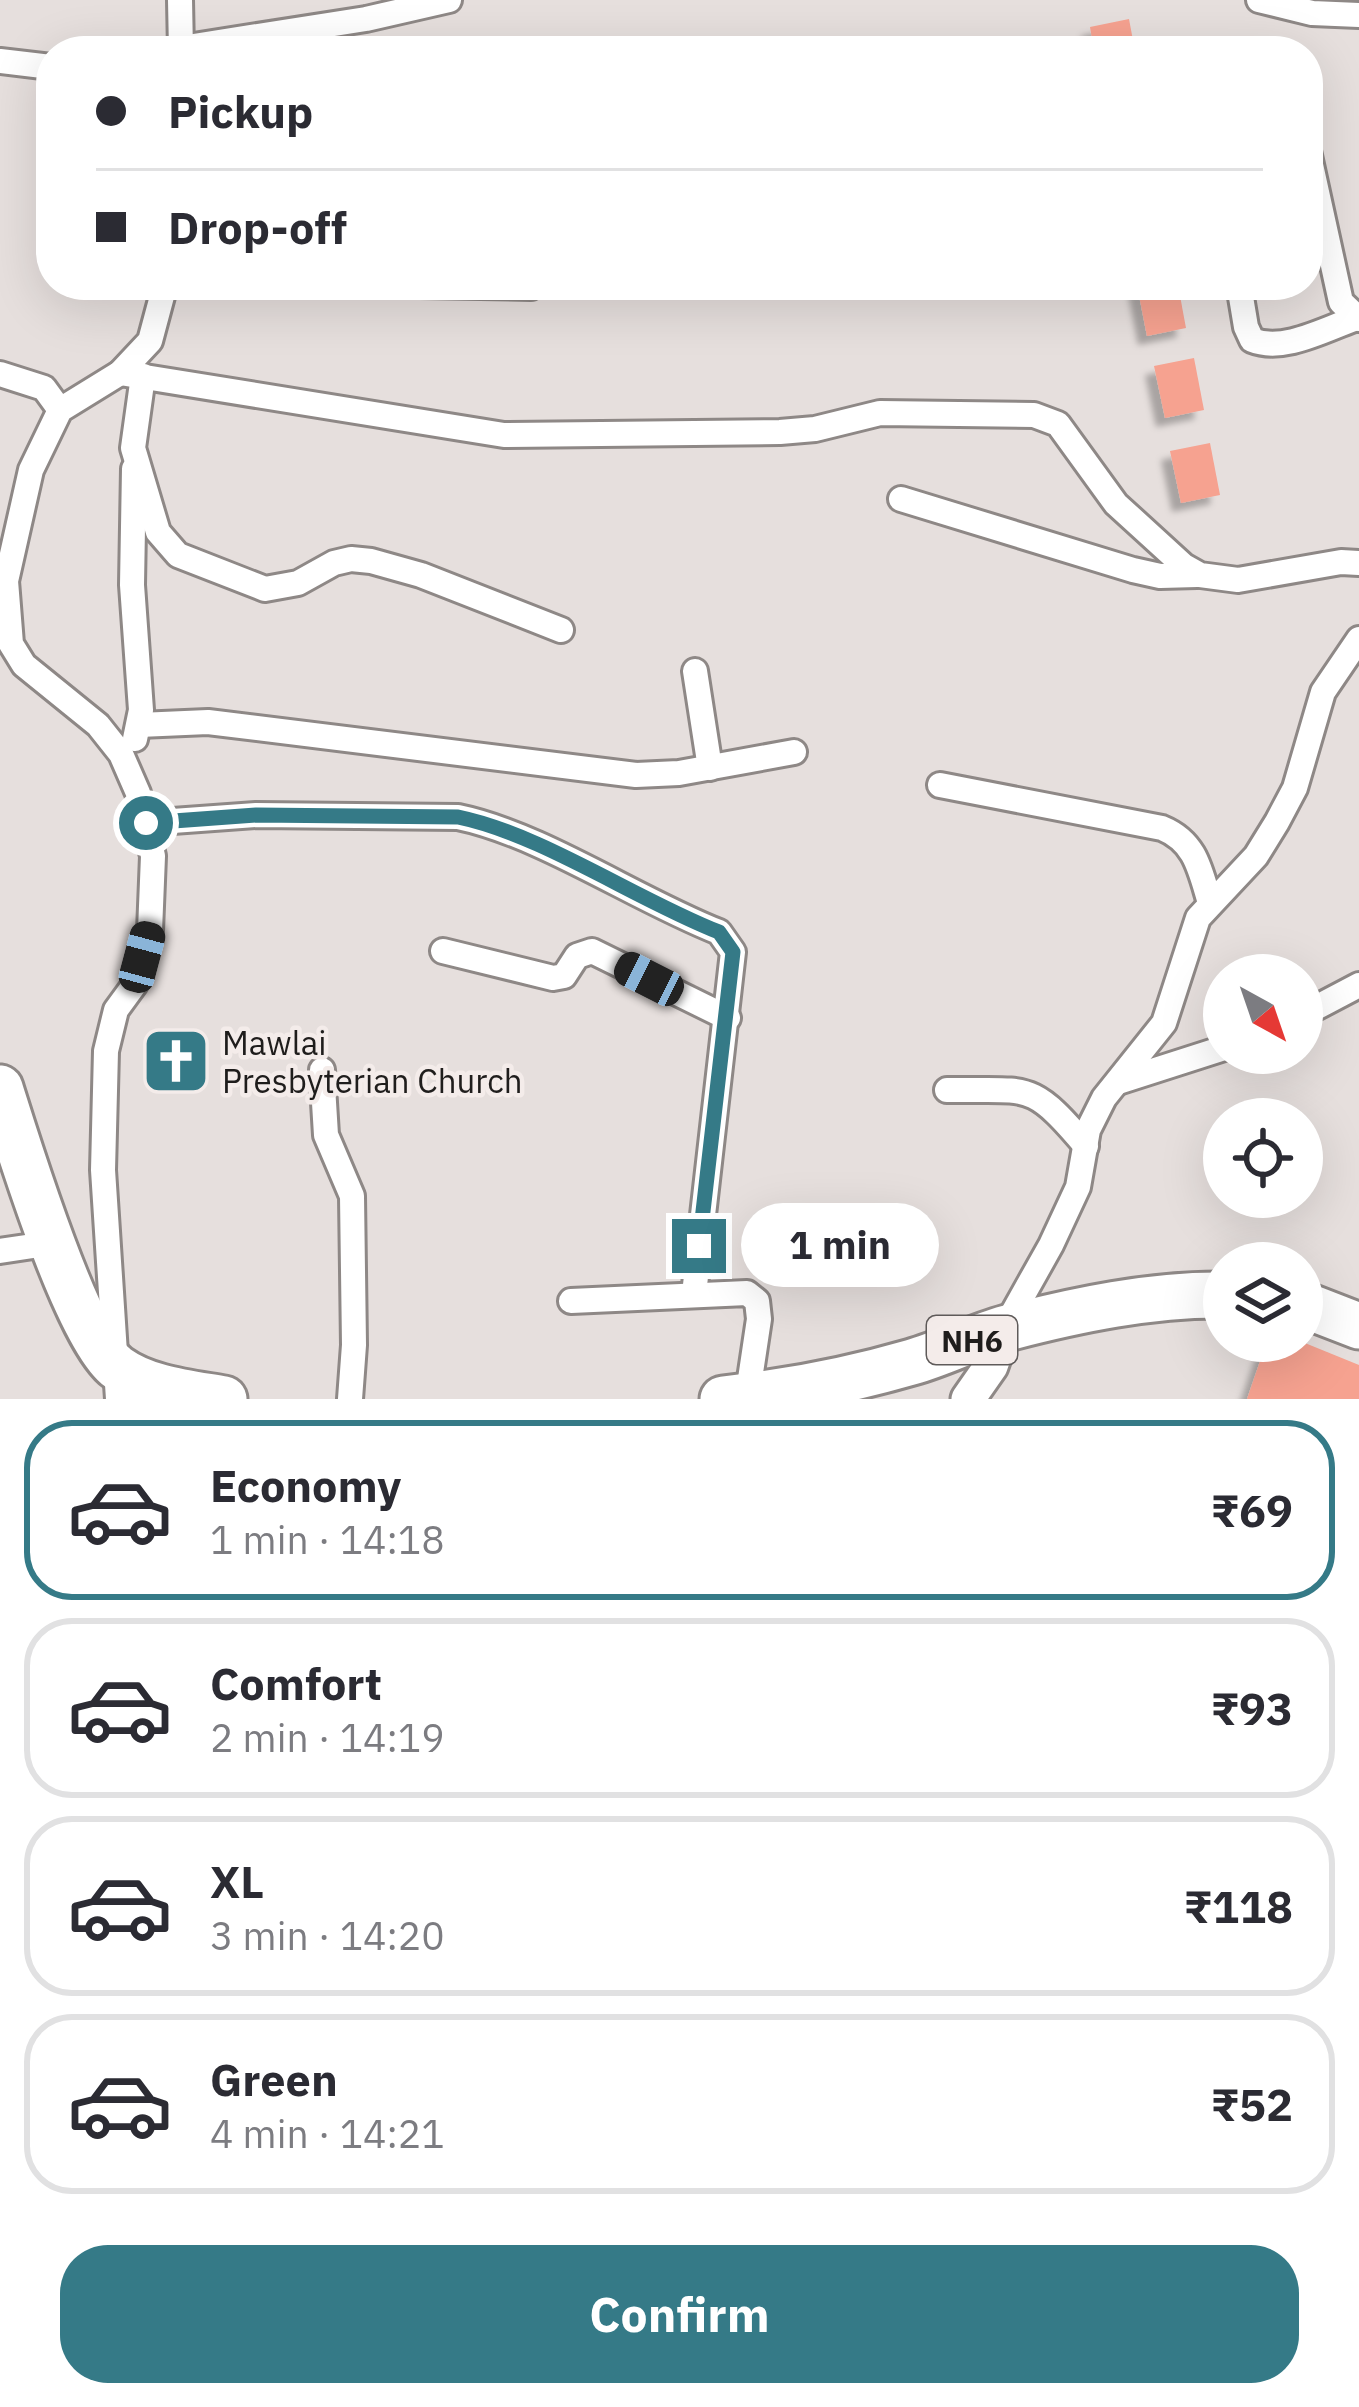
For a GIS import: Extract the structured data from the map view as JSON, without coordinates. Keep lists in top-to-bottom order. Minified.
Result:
{"streets":{"highway":["NH6"]},"places":{"church":["Mawlai Presbyterian Church"]},"north":"bottom right","page":{"banner":["Pickup","Drop-off"],"bubble":"1 min","list":[{"name":"Economy","note":"1 min · 14:18","value":"₹69"},{"name":"Comfort","note":"2 min · 14:19","value":"₹93"},{"name":"XL","note":"3 min · 14:20","value":"₹118"},{"name":"Green","note":"4 min · 14:21","value":"₹52"}],"buttons":"Confirm"}}
